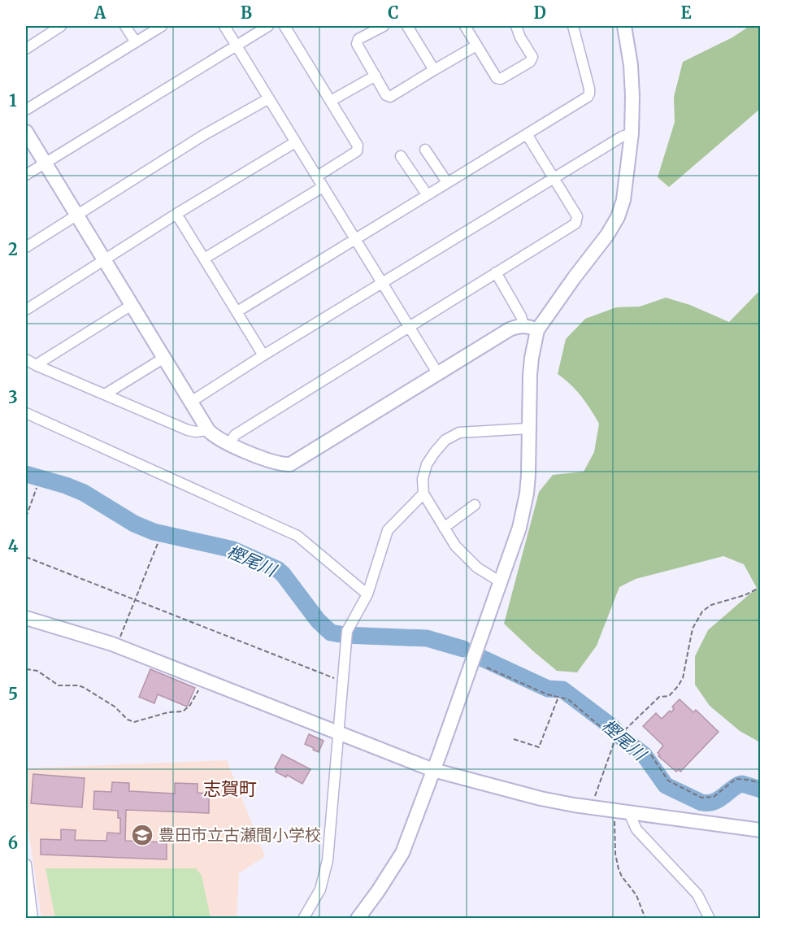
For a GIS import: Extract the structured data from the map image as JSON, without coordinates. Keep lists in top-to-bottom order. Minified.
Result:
{"districts":["志賀町"],"water":["樫尾川"],"places":{"school or university":["豊田市立古瀬間小学校"]},"grid":{"columns":["A","B","C","D","E"],"rows":["1","2","3","4","5","6"]}}
